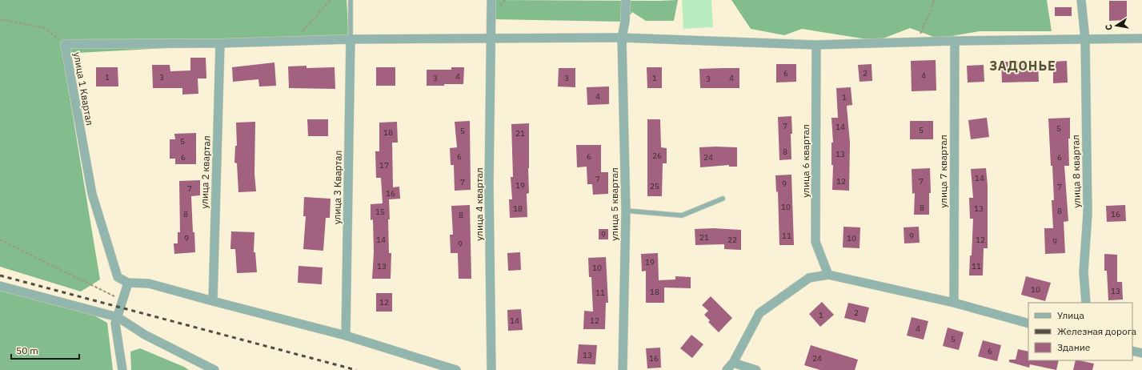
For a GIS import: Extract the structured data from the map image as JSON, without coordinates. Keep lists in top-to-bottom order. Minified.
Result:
{"streets":{"street":["улица 1 Квартал","улица 6 квартал","улица 7 квартал","улица 8 квартал","улица 2 квартал","улица 3 Квартал","улица 4 квартал","улица 5 квартал"]},"crossings":[["улица 1 Квартал","улица 6 квартал"],["улица 1 Квартал","улица 7 квартал"],["улица 1 Квартал","улица 8 квартал"],["улица 1 Квартал","улица 2 квартал"],["улица 1 Квартал","улица 3 Квартал"],["улица 1 Квартал","улица 4 квартал"],["улица 1 Квартал","улица 5 квартал"]],"districts":["ЗАДОНЬЕ"],"house_numbers":["6","2","4","4","1","3","3","3","1","4","3","4","1","7","14","5","5","5","18","21","5","8","13","26","6","6","6","24","6","17","14","7","12","7","7","9","19","25","7","7","16","10","8","18","13","8","15","8","16","8","9","11","9","21","9","10","14","22","12","9","9","19","13","11","10","10","13","18","11","12","2","1","14","12","4","5","6","13","16","24"],"legend":["Улица","Железная дорога","Здание"],"scale_bar":"50 m","north":"left"}
